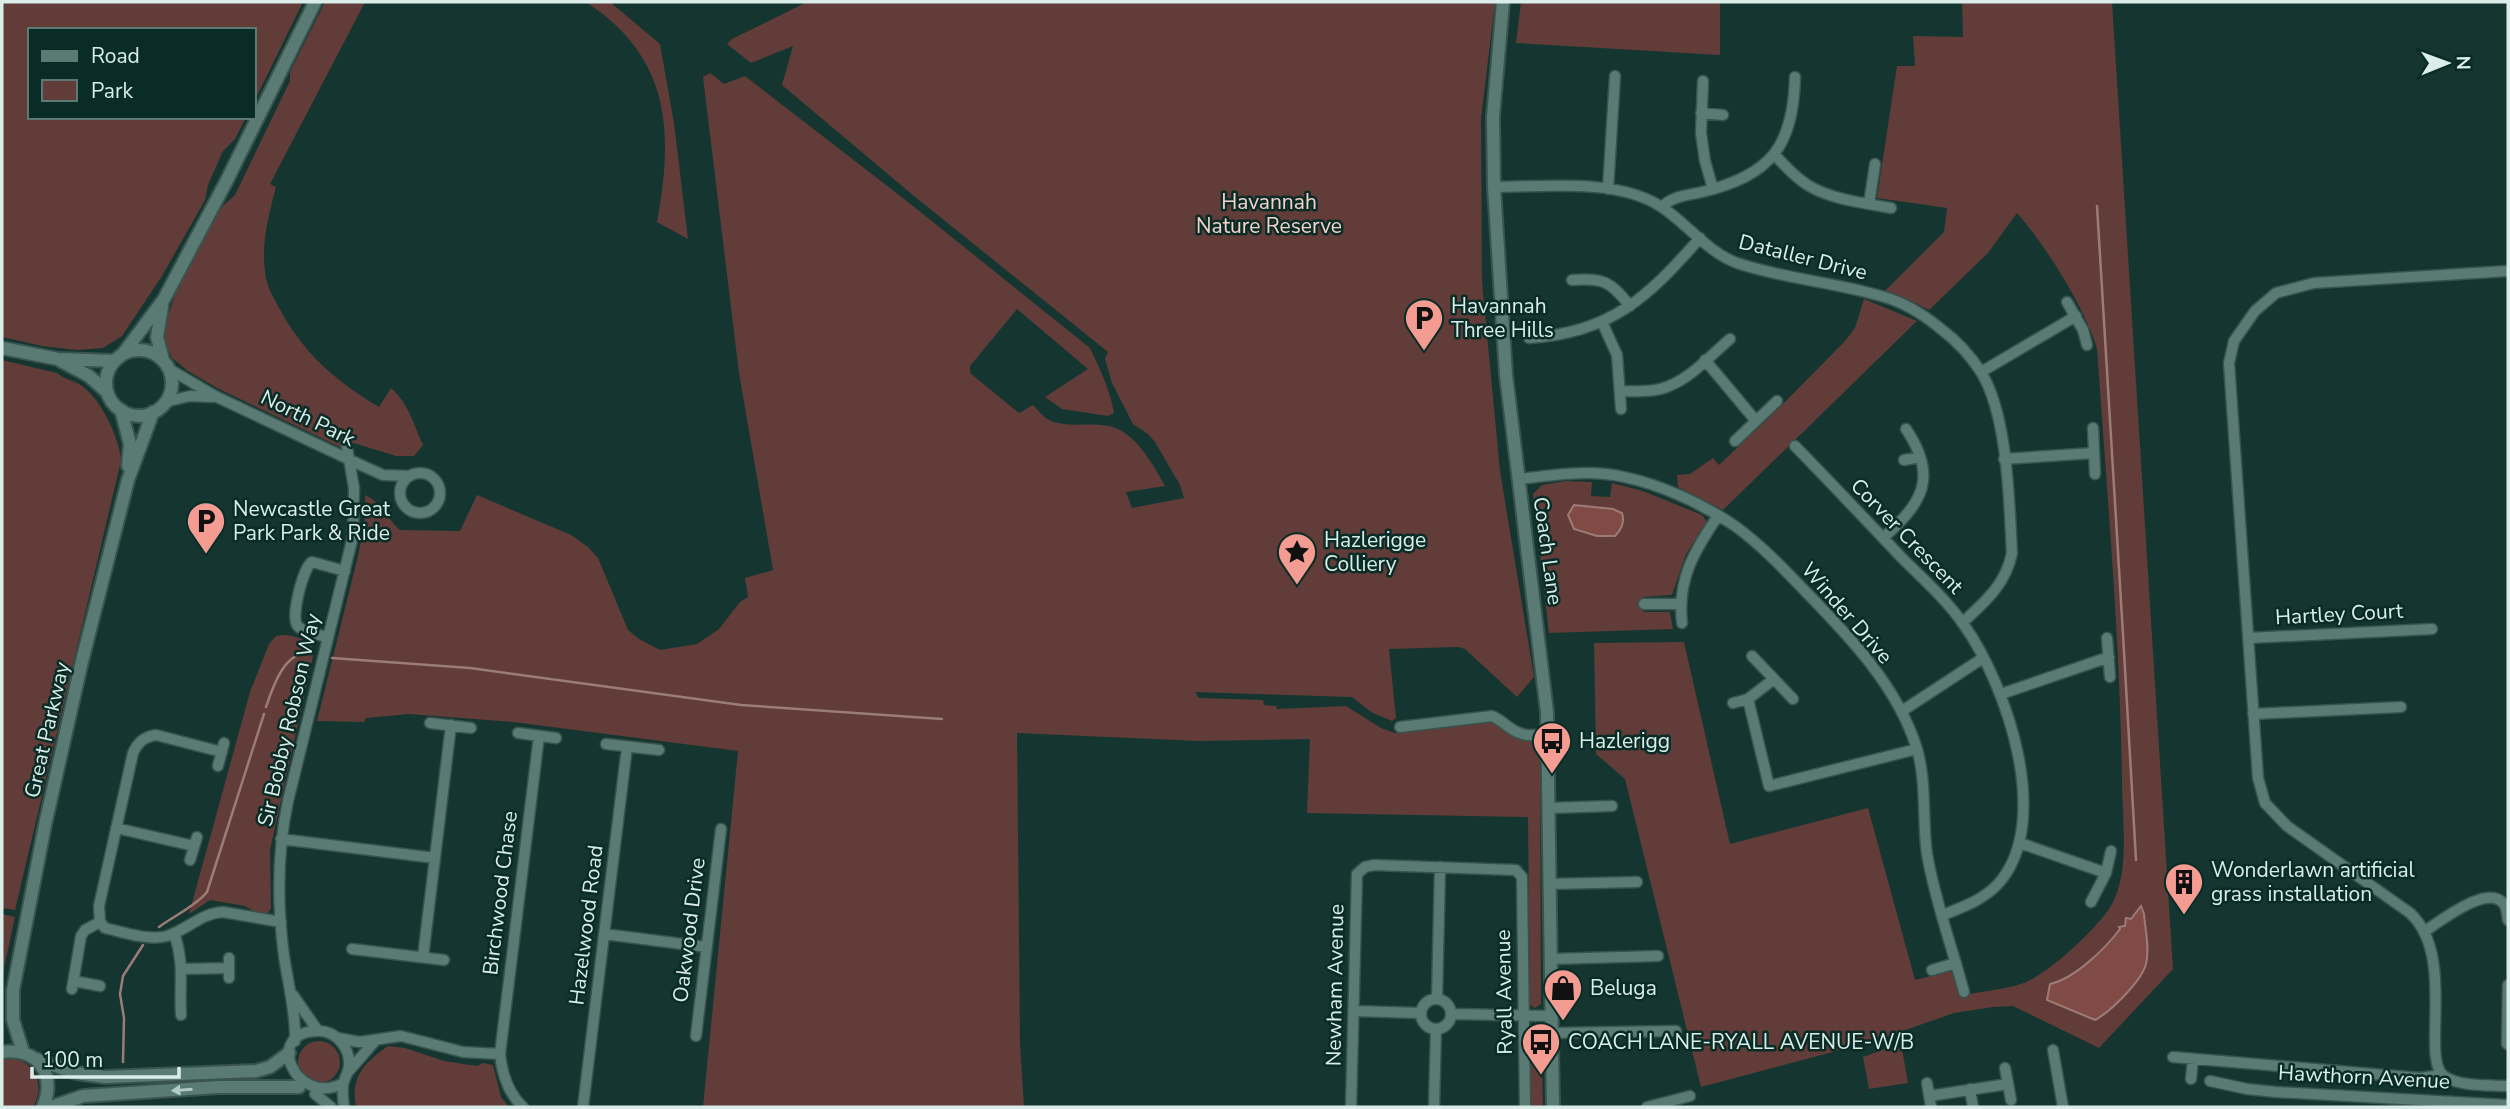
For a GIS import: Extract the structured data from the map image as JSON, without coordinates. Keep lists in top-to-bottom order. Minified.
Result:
{"streets":{"street":["Dataller Drive","North Park","Corver Crescent","Coach Lane","Winder Drive","Hartley Court","Sir Bobby Robson Way","Great Parkway","Birchwood Chase","Hazelwood Road","Oakwood Drive","Newham Avenue","Ryall Avenue","Hawthorn Avenue"]},"crossings":[["Dataller Drive","Corver Crescent"],["Dataller Drive","Coach Lane"],["North Park","Sir Bobby Robson Way"],["North Park","Great Parkway"],["Corver Crescent","Winder Drive"],["Coach Lane","Winder Drive"],["Newham Avenue","Ryall Avenue"]],"parks":["Havannah Nature Reserve"],"places":{"parking":["Havannah Three Hills","Newcastle Great Park Park & Ride"],"place":["Hazlerigge Colliery"],"bus stop":["Hazlerigg","COACH LANE-RYALL AVENUE-W/B"],"building":["Wonderlawn artificial grass installation"],"shop":["Beluga"]},"legend":["Road","Park"],"scale_bar":"100 m","north":"right"}
